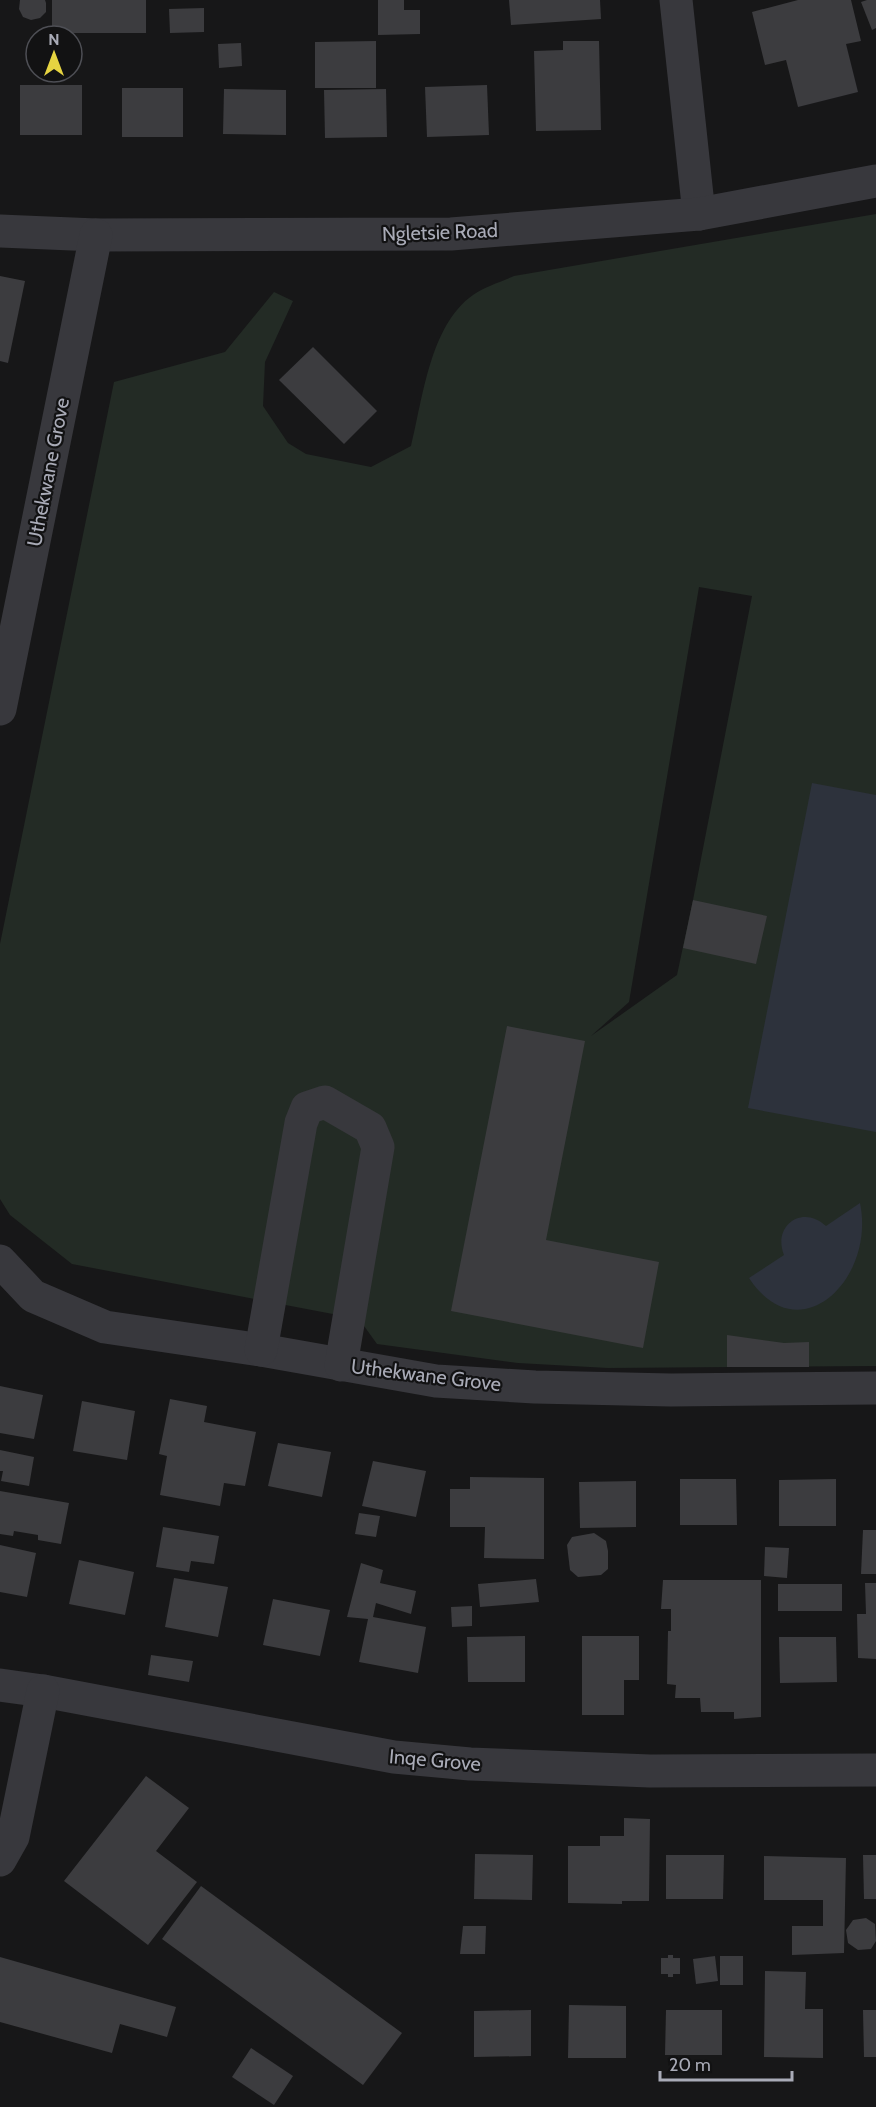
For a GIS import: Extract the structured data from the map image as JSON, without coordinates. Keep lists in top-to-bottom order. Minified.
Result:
{"streets":{"street":["Ngletsie Road","Uthekwane Grove","Inqe Grove"]},"crossings":[["Ngletsie Road","Uthekwane Grove"]],"scale_bar":"20 m","north":"top"}
